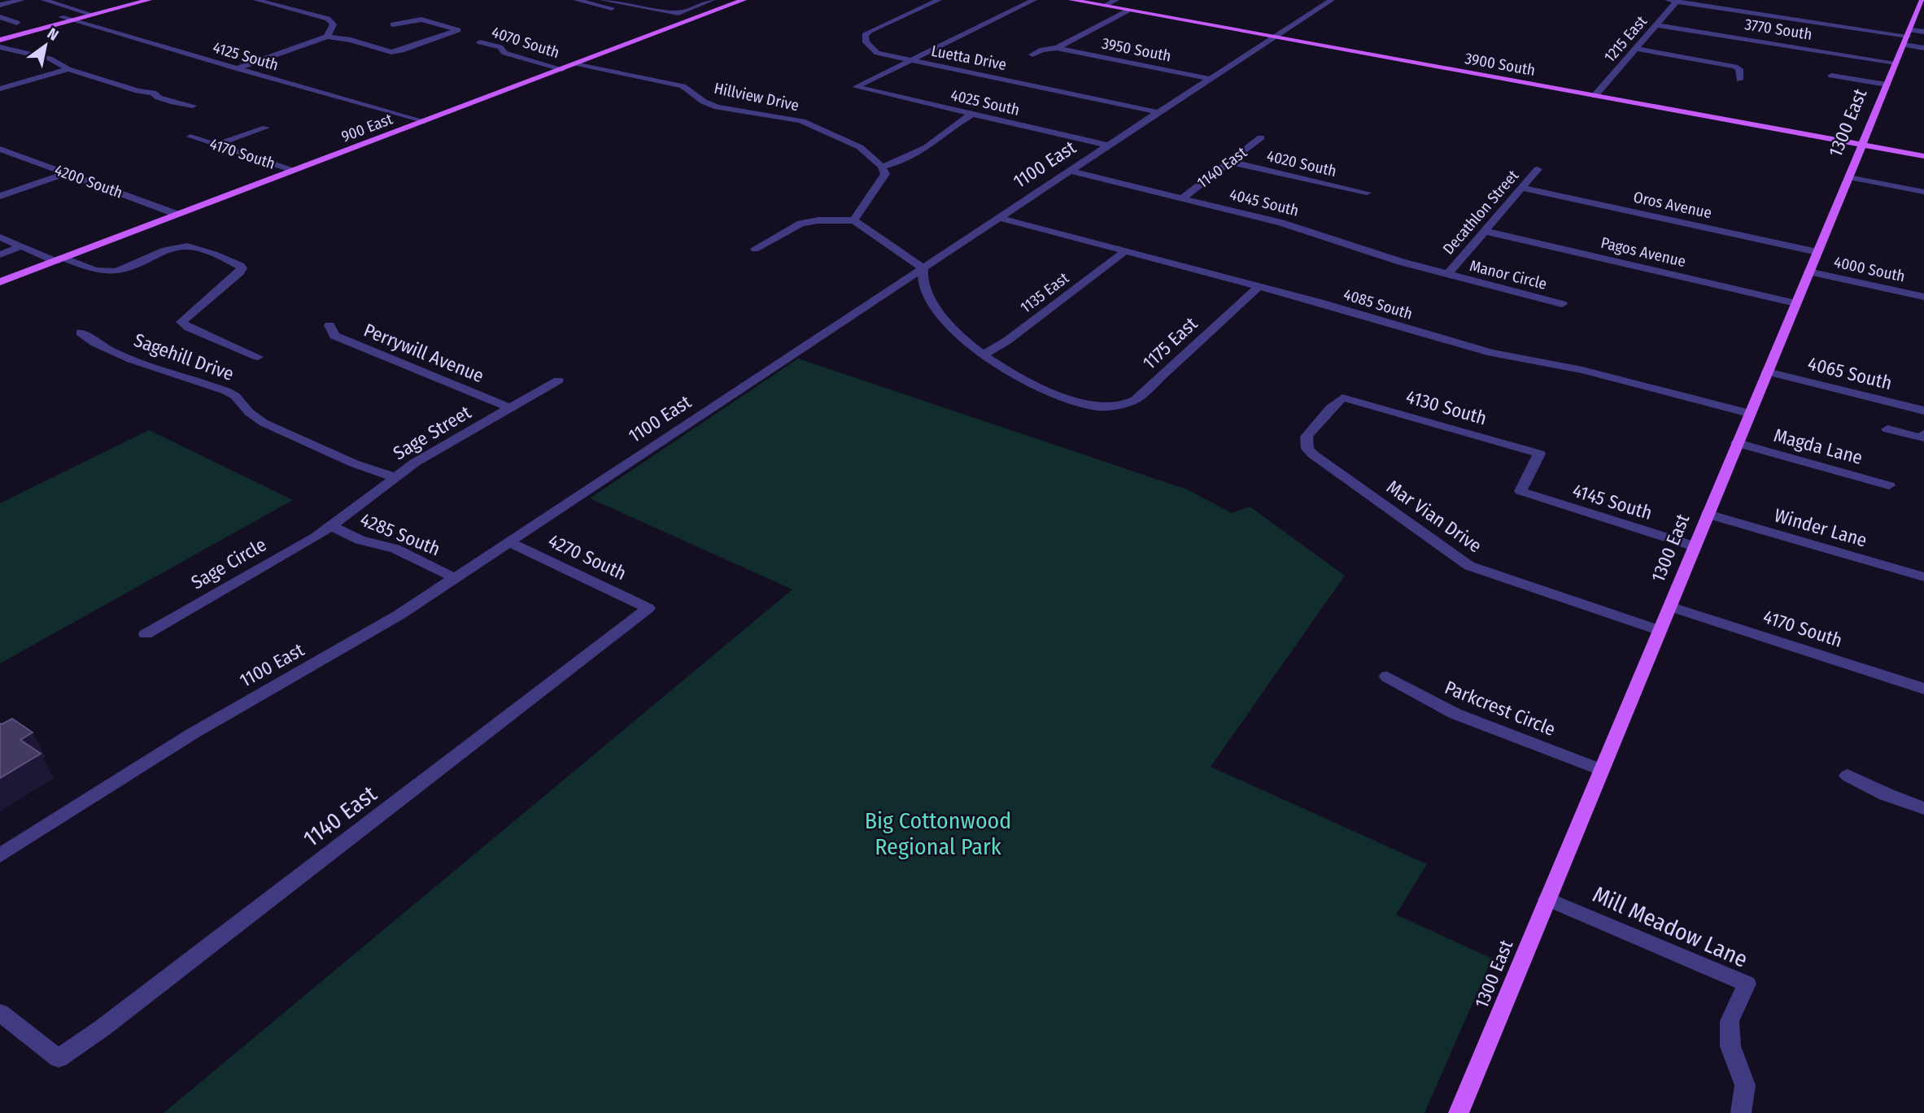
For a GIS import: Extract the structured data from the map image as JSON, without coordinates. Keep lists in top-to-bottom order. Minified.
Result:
{"streets":{"main road":["3900 South","1300 East","900 East"],"street":["3770 South","1215 East","4070 South","3950 South","4125 South","Luetta Drive","Hillview Drive","4025 South","4170 South","4020 South","1100 East","1140 East","4200 South","4045 South","Oros Avenue","Decathlon Street","Pagos Avenue","4000 South","Manor Circle","1135 East","4085 South","1175 East","Perrywill Avenue","Sagehill Drive","4065 South","4130 South","Sage Street","Magda Lane","4145 South","Mar Vian Drive","Winder Lane","4285 South","4270 South","Sage Circle","Parkcrest Circle","Mill Meadow Lane"]},"crossings":[["3770 South","1215 East"],["3770 South","1300 East"],["1215 East","3900 South"],["4070 South","900 East"],["3950 South","1100 East"],["4125 South","900 East"],["Luetta Drive","4025 South"],["Luetta Drive","1100 East"],["3900 South","1300 East"],["3900 South","1100 East"],["Hillview Drive","900 East"],["4025 South","1100 East"],["1300 East","4170 South"],["1300 East","Oros Avenue"],["1300 East","Pagos Avenue"],["1300 East","4000 South"],["1300 East","4085 South"],["1300 East","4065 South"],["1300 East","Magda Lane"],["1300 East","4145 South"],["1300 East","Mar Vian Drive"],["1300 East","Winder Lane"],["1300 East","Parkcrest Circle"],["1300 East","Mill Meadow Lane"],["900 East","4170 South"],["900 East","4200 South"],["4020 South","1140 East"],["1100 East","4045 South"],["1100 East","4085 South"],["1100 East","4285 South"],["1100 East","4270 South"],["1140 East","4045 South"],["1140 East","4270 South"],["4045 South","Decathlon Street"],["4045 South","Manor Circle"],["Oros Avenue","Decathlon Street"],["Decathlon Street","Pagos Avenue"],["Decathlon Street","Manor Circle"],["1135 East","4085 South"],["1135 East","1175 East"],["4085 South","1175 East"],["Perrywill Avenue","Sage Street"],["Sagehill Drive","Sage Street"],["4130 South","4145 South"],["4130 South","Mar Vian Drive"],["Sage Street","4285 South"],["Sage Street","Sage Circle"],["4285 South","Sage Circle"]],"parks":["Big Cottonwood Regional Park"],"north":"top right"}
